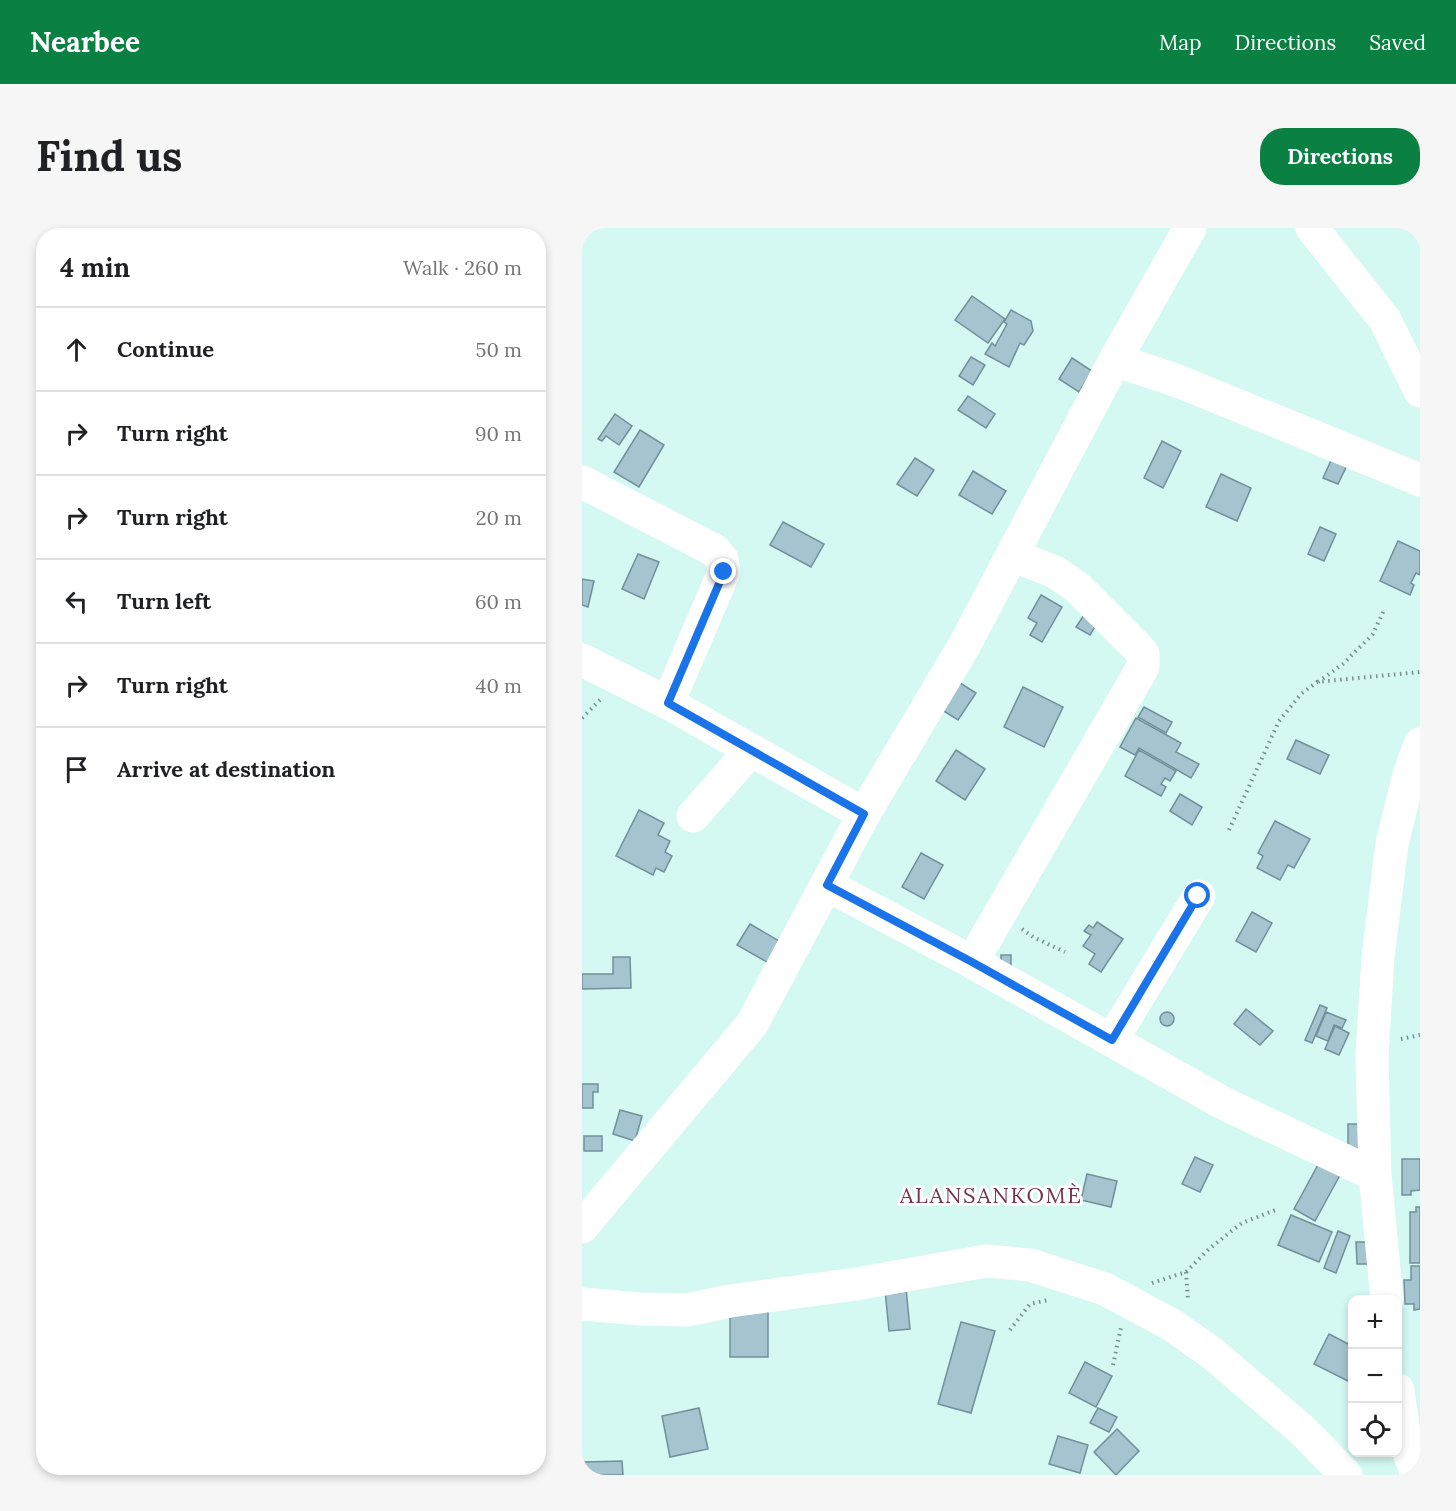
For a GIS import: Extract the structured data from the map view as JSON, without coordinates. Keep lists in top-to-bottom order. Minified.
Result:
{"districts":["ALANSANKOMÈ"],"page":{"header":"Nearbee","nav":["Map","Directions","Saved"],"buttons":"Directions","title":"Find us","heading":["4 min","Walk · 260 m"],"list":[["Continue","50 m"],["Turn right","90 m"],["Turn right","20 m"],["Turn left","60 m"],["Turn right","40 m"],"Arrive at destination"],"map_buttons":["+","−"]}}
